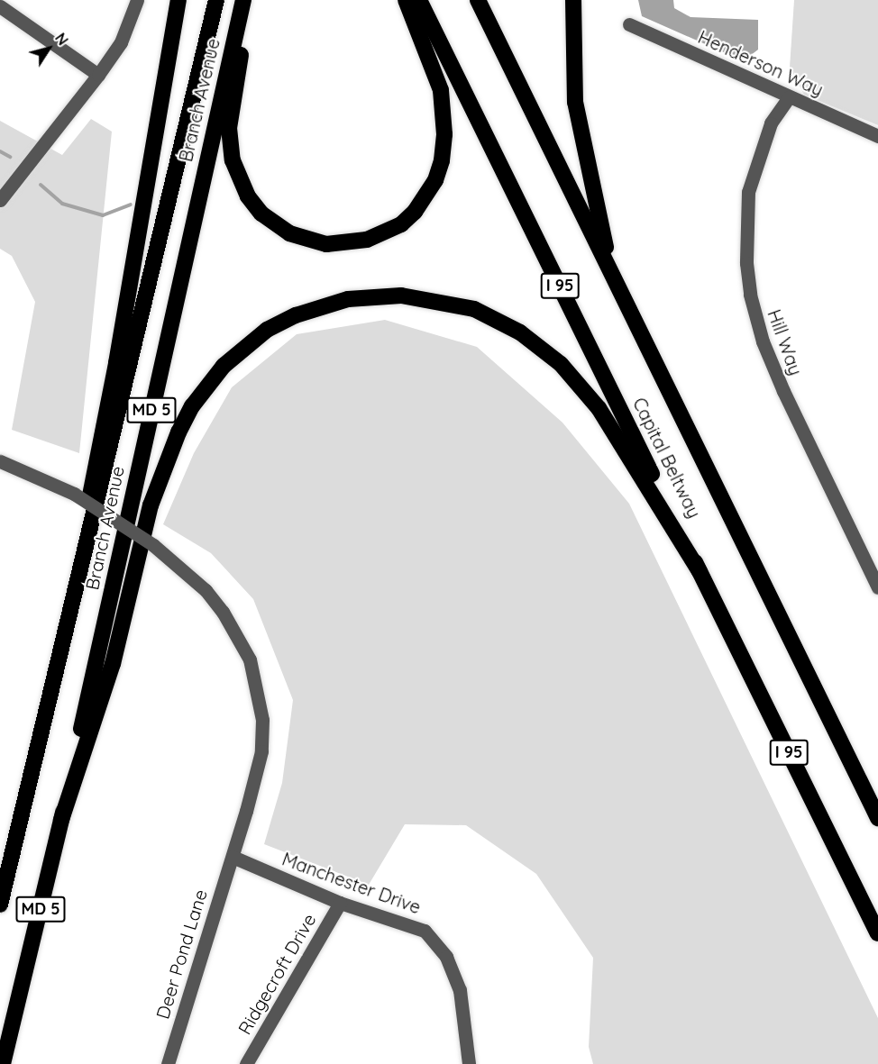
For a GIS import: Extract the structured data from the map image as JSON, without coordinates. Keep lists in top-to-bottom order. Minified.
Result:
{"streets":{"highway":["Branch Avenue","I 95","MD 5","Capital Beltway"],"street":["Henderson Way","Hill Way","Manchester Drive","Deer Pond Lane","Ridgecroft Drive"]},"crossings":[["Henderson Way","Hill Way"],["Manchester Drive","Deer Pond Lane"],["Manchester Drive","Ridgecroft Drive"]],"north":"top right"}
